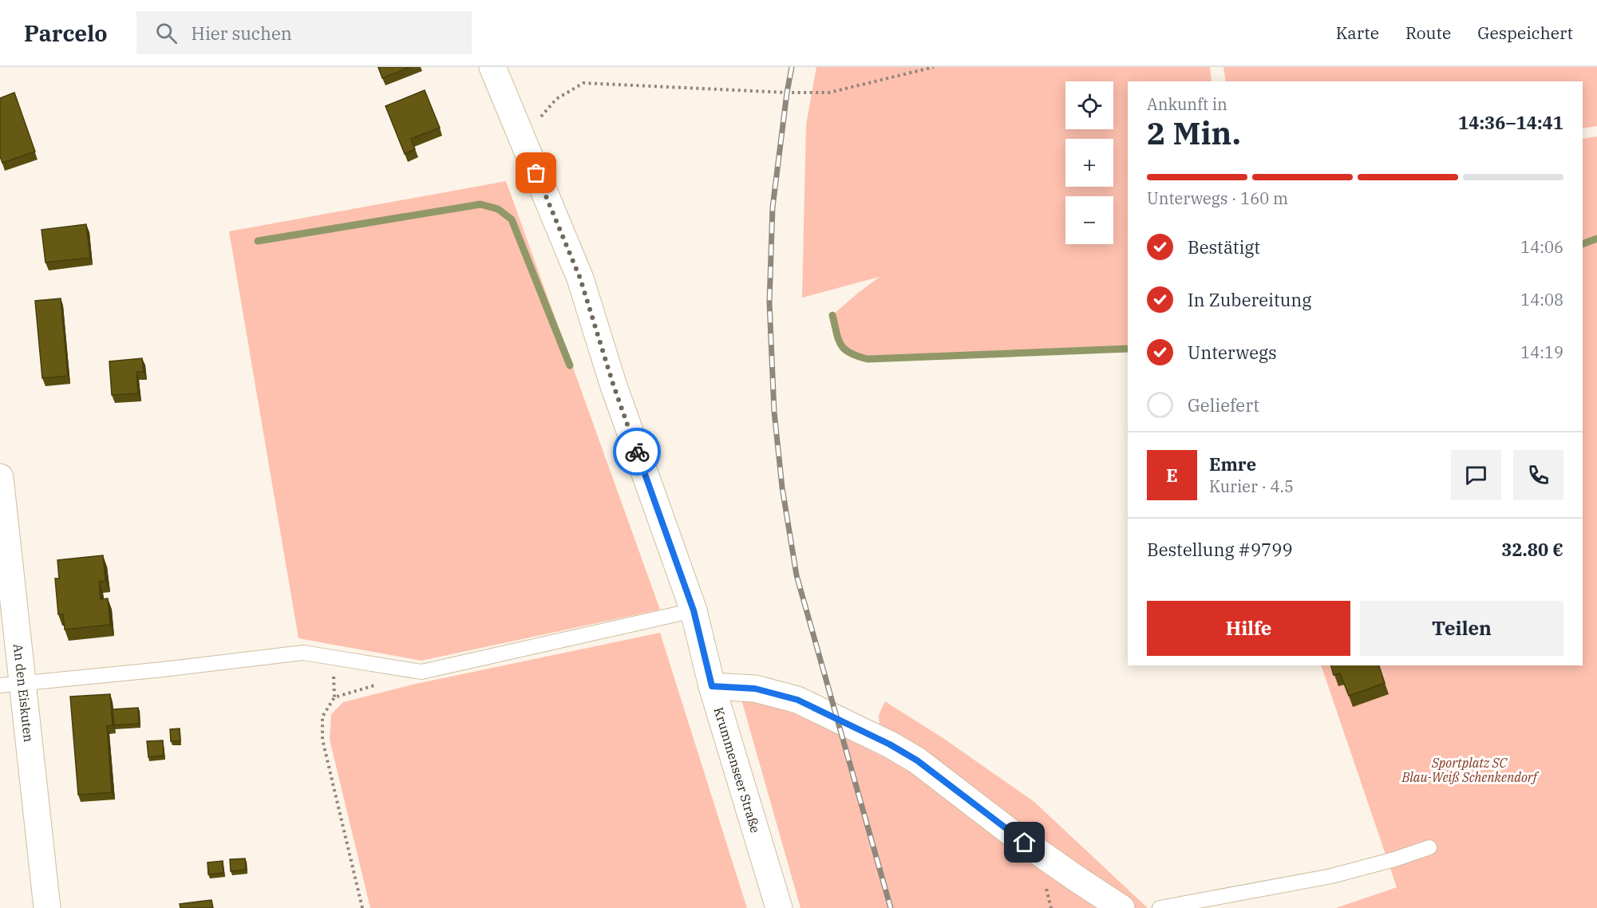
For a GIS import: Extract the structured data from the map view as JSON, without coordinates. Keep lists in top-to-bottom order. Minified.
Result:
{"streets":{"street":["An den Eiskuten","Krummenseer Straße"]},"parks":["Sportplatz SC Blau-Weiß Schenkendorf"],"page":{"header":"Parcelo","search":"Hier suchen","nav":["Karte","Route","Gespeichert"],"map_buttons":["+","−"],"heading":["2 Min.","Ankunft in","14:36–14:41"],"panel":["Emre","Kurier · 4.5","Bestellung #9799","32.80 €"],"bar":"Unterwegs · 160 m","list":[["Bestätigt","14:06"],["In Zubereitung","14:08"],["Unterwegs","14:19"],"Geliefert"],"round":"E","buttons":["Hilfe","Teilen"]}}
